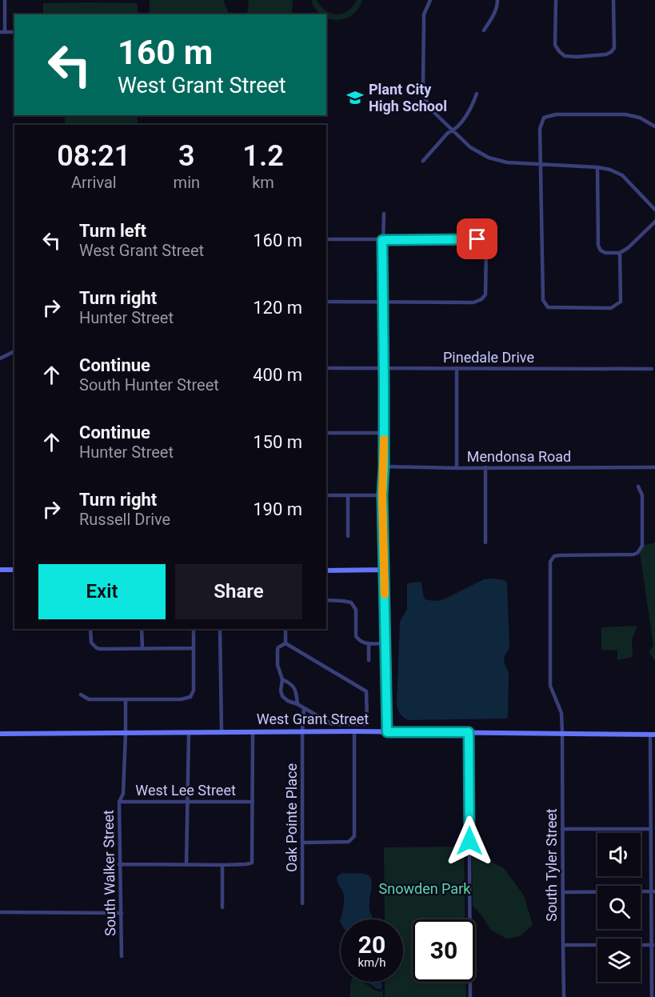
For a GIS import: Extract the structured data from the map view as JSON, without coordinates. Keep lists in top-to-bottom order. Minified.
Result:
{"streets":{"street":["Pinedale Drive","Mendonsa Road","West Grant Street","West Lee Street","Oak Pointe Place","South Tyler Street","South Walker Street"]},"crossings":[["West Grant Street","Oak Pointe Place"],["West Grant Street","South Tyler Street"],["West Grant Street","South Walker Street"],["West Lee Street","South Walker Street"]],"parks":["Snowden Park"],"places":{"school or university":["Plant City High School"]},"page":{"turn":["160 m","West Grant Street"],"eta":["08:21","Arrival","3","min","1.2","km"],"list":[{"name":"Turn left","note":"West Grant Street","value":"160 m"},{"name":"Turn right","note":"Hunter Street","value":"120 m"},{"name":"Continue","note":"South Hunter Street","value":"400 m"},{"name":"Continue","note":"Hunter Street","value":"150 m"},{"name":"Turn right","note":"Russell Drive","value":"190 m"}],"buttons":["Exit","Share"],"speed":"20 km/h","limit":"30"}}
